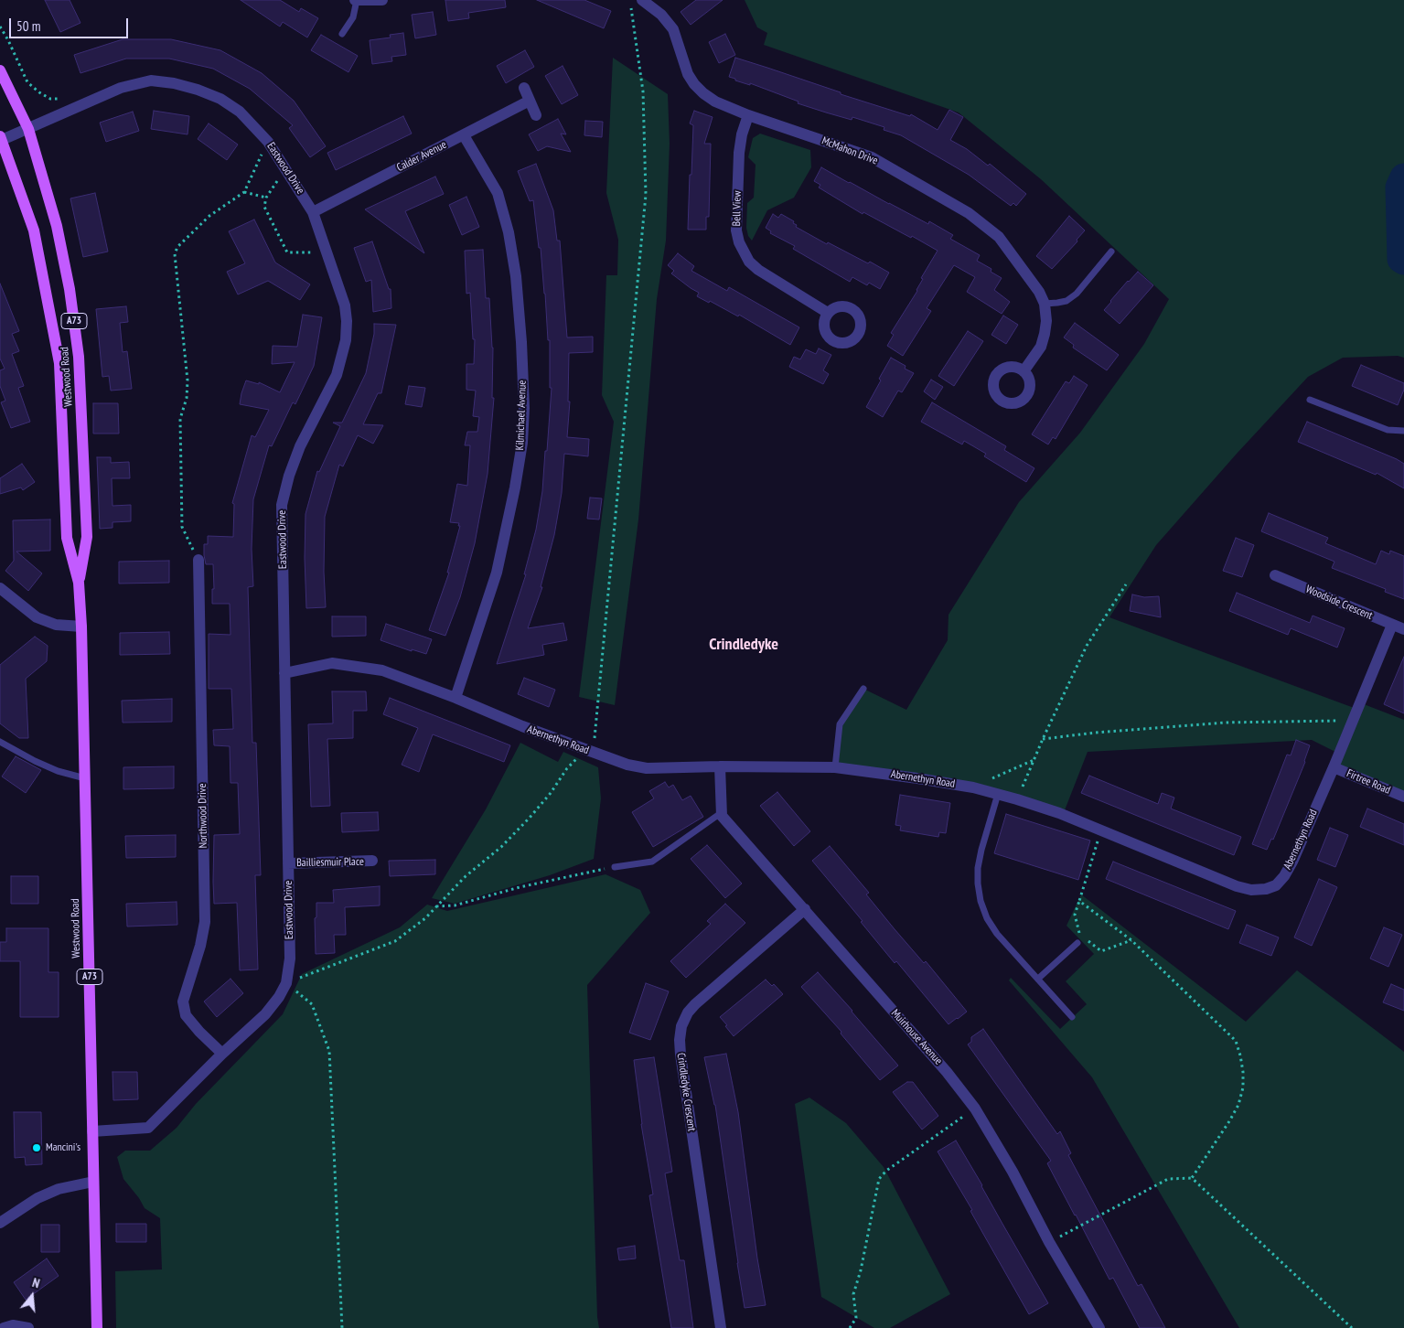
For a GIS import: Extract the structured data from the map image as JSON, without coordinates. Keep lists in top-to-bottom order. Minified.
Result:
{"streets":{"main road":["A73","Westwood Road"],"street":["McMahon Drive","Calder Avenue","Eastwood Drive","Bell View","Kilmichael Avenue","Woodside Crescent","Abernethyn Road","Firtree Road","Northwood Drive","Bailliesmuir Place","Muirhouse Avenue","Crindledyke Crescent"]},"crossings":[["McMahon Drive","Bell View"],["Calder Avenue","Eastwood Drive"],["Calder Avenue","Kilmichael Avenue"],["Eastwood Drive","Westwood Road"],["Eastwood Drive","Abernethyn Road"],["Eastwood Drive","Northwood Drive"],["Eastwood Drive","Bailliesmuir Place"],["Kilmichael Avenue","Abernethyn Road"],["Woodside Crescent","Abernethyn Road"],["Abernethyn Road","Firtree Road"],["Muirhouse Avenue","Crindledyke Crescent"]],"districts":["Crindledyke"],"places":["Mancini's"],"scale_bar":"50 m","north":"top"}
